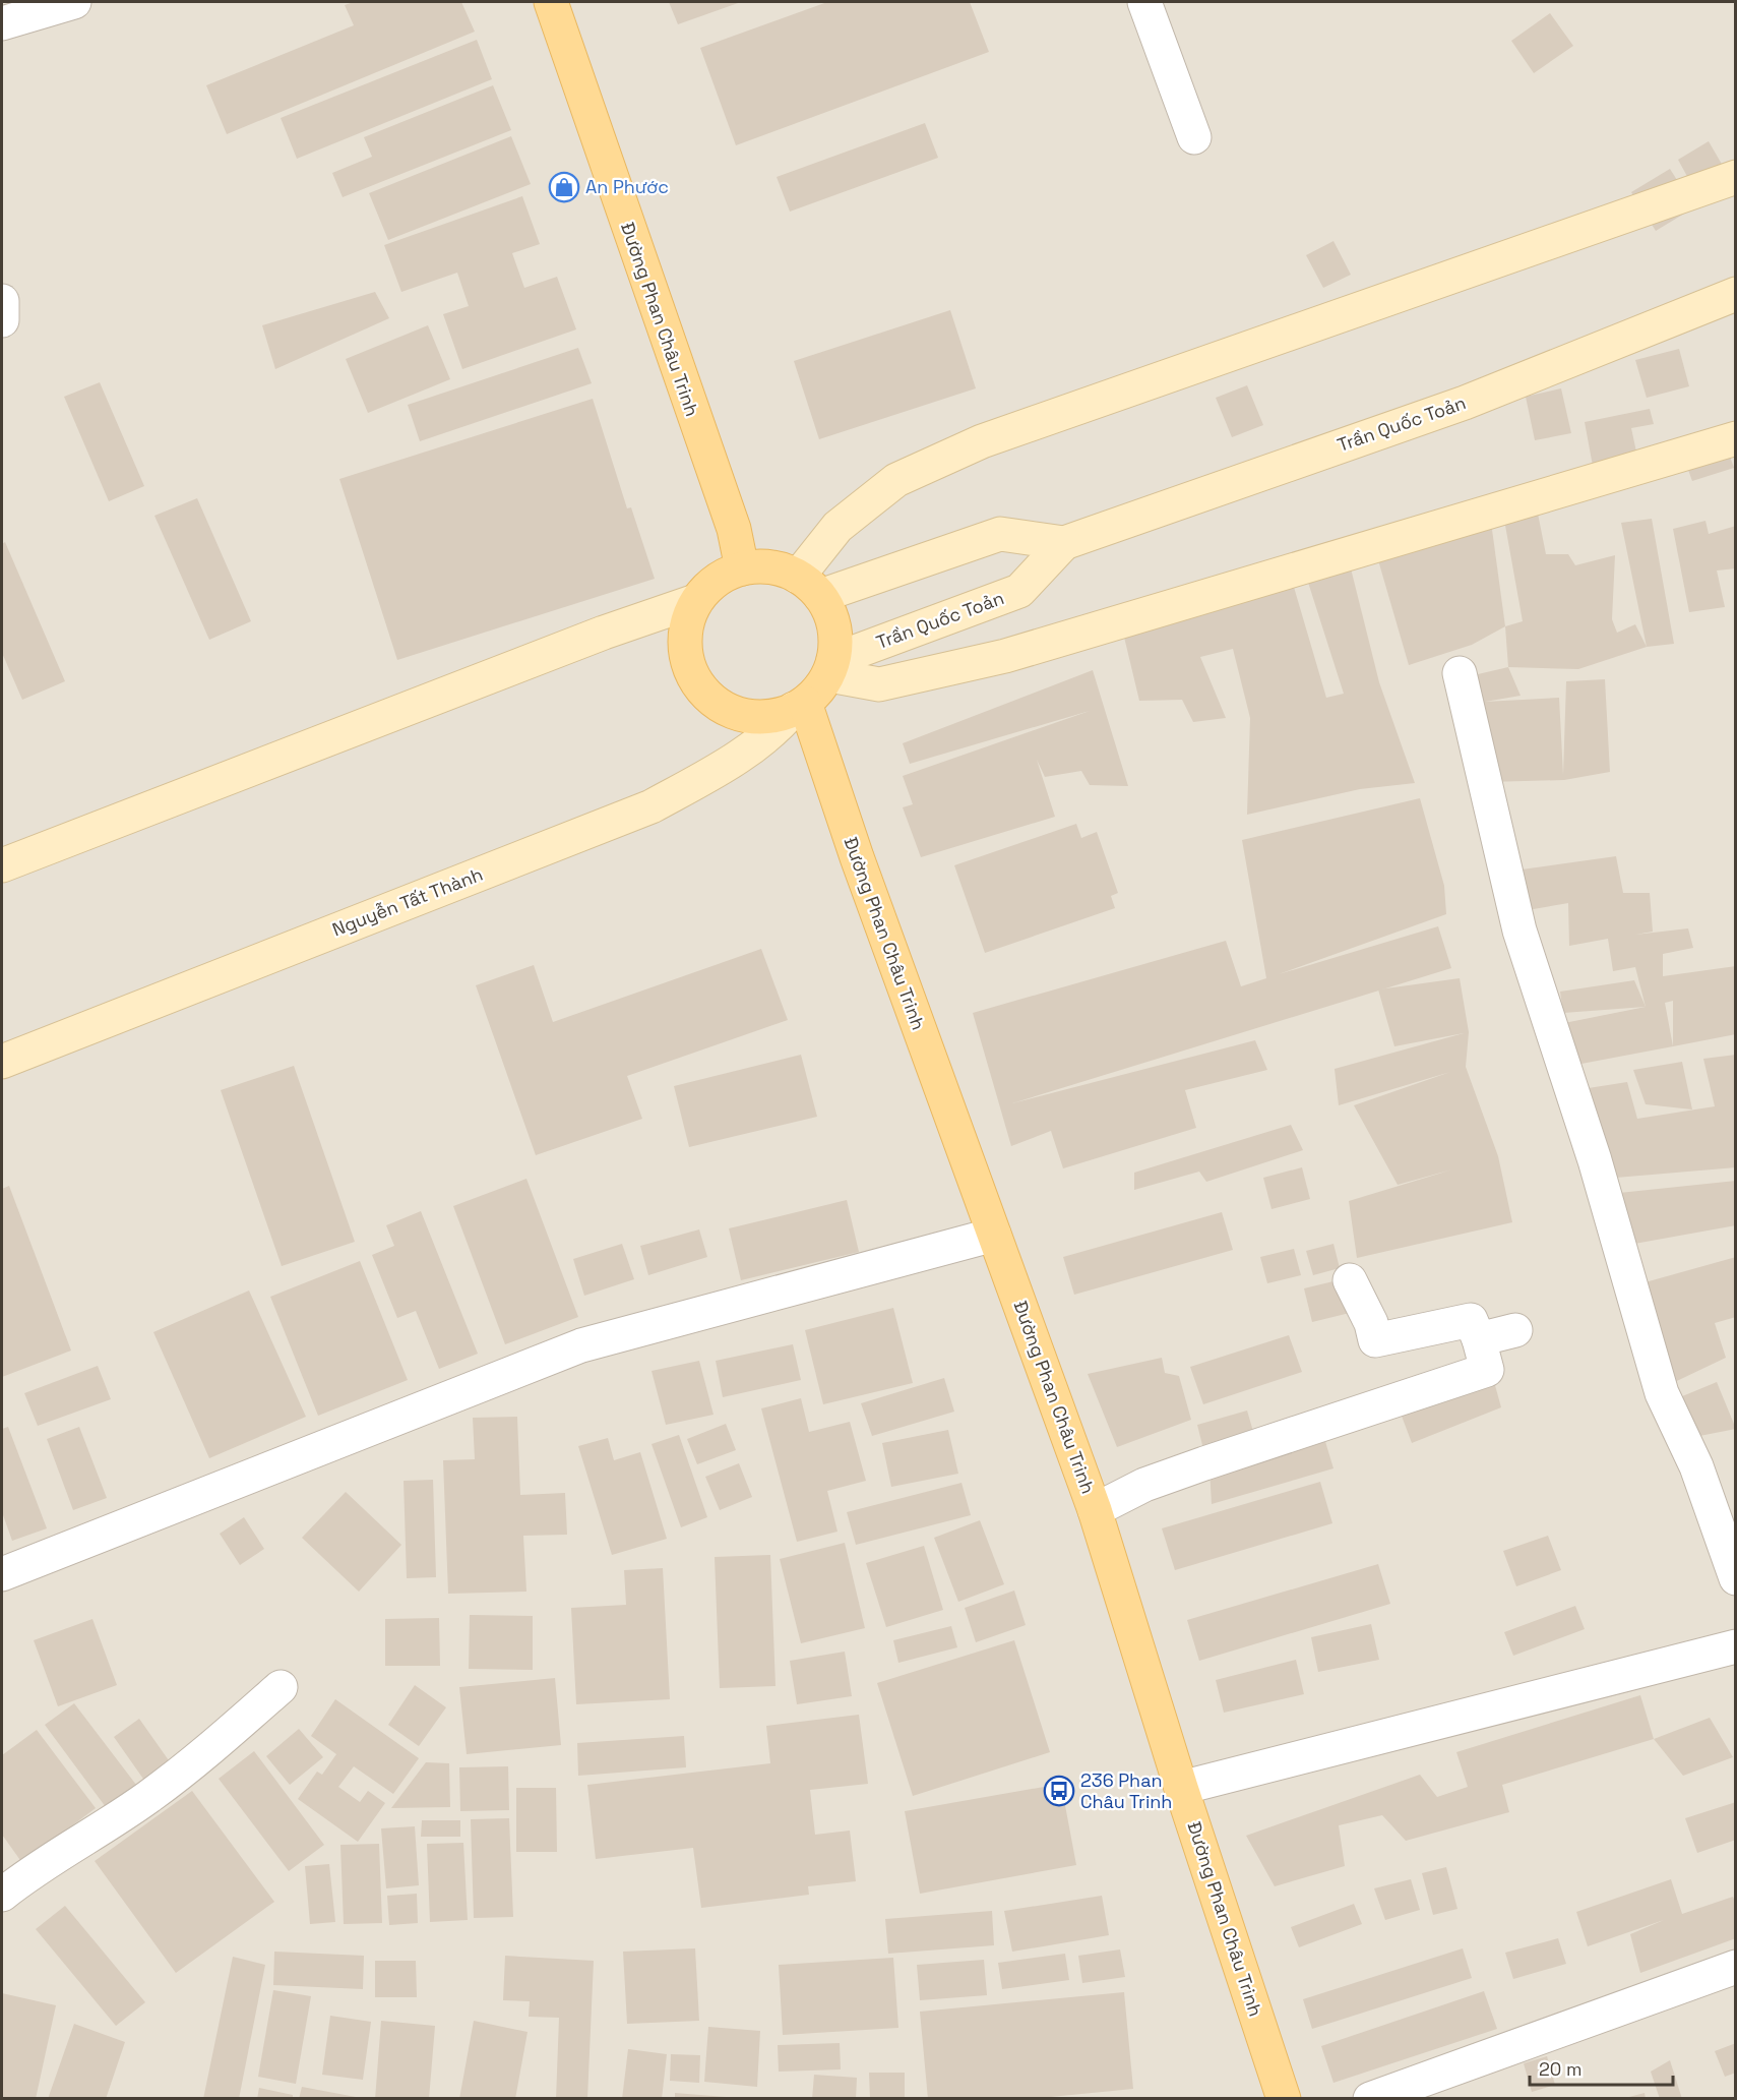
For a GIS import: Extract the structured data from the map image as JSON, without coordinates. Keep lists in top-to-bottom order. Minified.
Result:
{"streets":{"main road":["Đường Phan Châu Trinh","Trần Quốc Toản","Nguyễn Tất Thành"]},"crossings":[["Đường Phan Châu Trinh","Trần Quốc Toản"],["Đường Phan Châu Trinh","Nguyễn Tất Thành"],["Trần Quốc Toản","Nguyễn Tất Thành"]],"places":{"shop":["An Phước"],"bus stop":["236 Phan Châu Trinh"]},"scale_bar":"20 m"}
